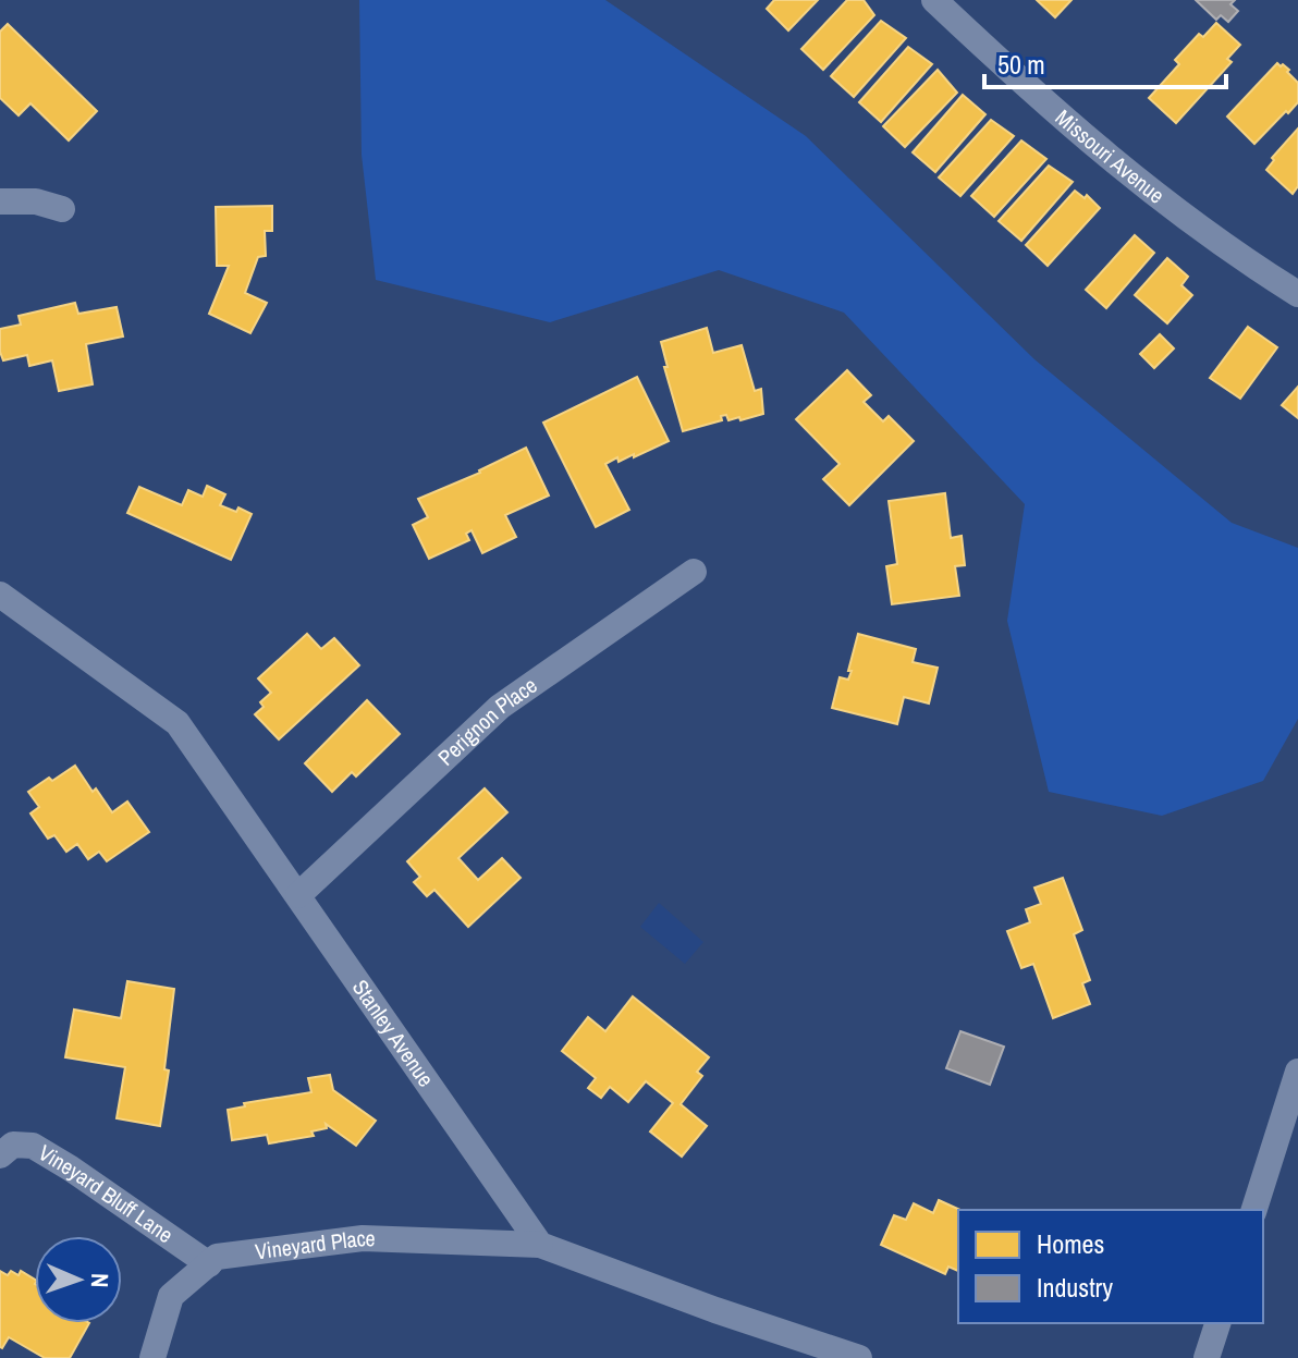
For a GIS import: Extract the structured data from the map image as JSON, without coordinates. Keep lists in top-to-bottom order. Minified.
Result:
{"streets":{"street":["Missouri Avenue","Perignon Place","Stanley Avenue","Vineyard Bluff Lane","Vineyard Place"]},"crossings":[["Perignon Place","Stanley Avenue"],["Stanley Avenue","Vineyard Place"],["Vineyard Bluff Lane","Vineyard Place"]],"legend":["Homes","Industry"],"scale_bar":"50 m","north":"right"}
